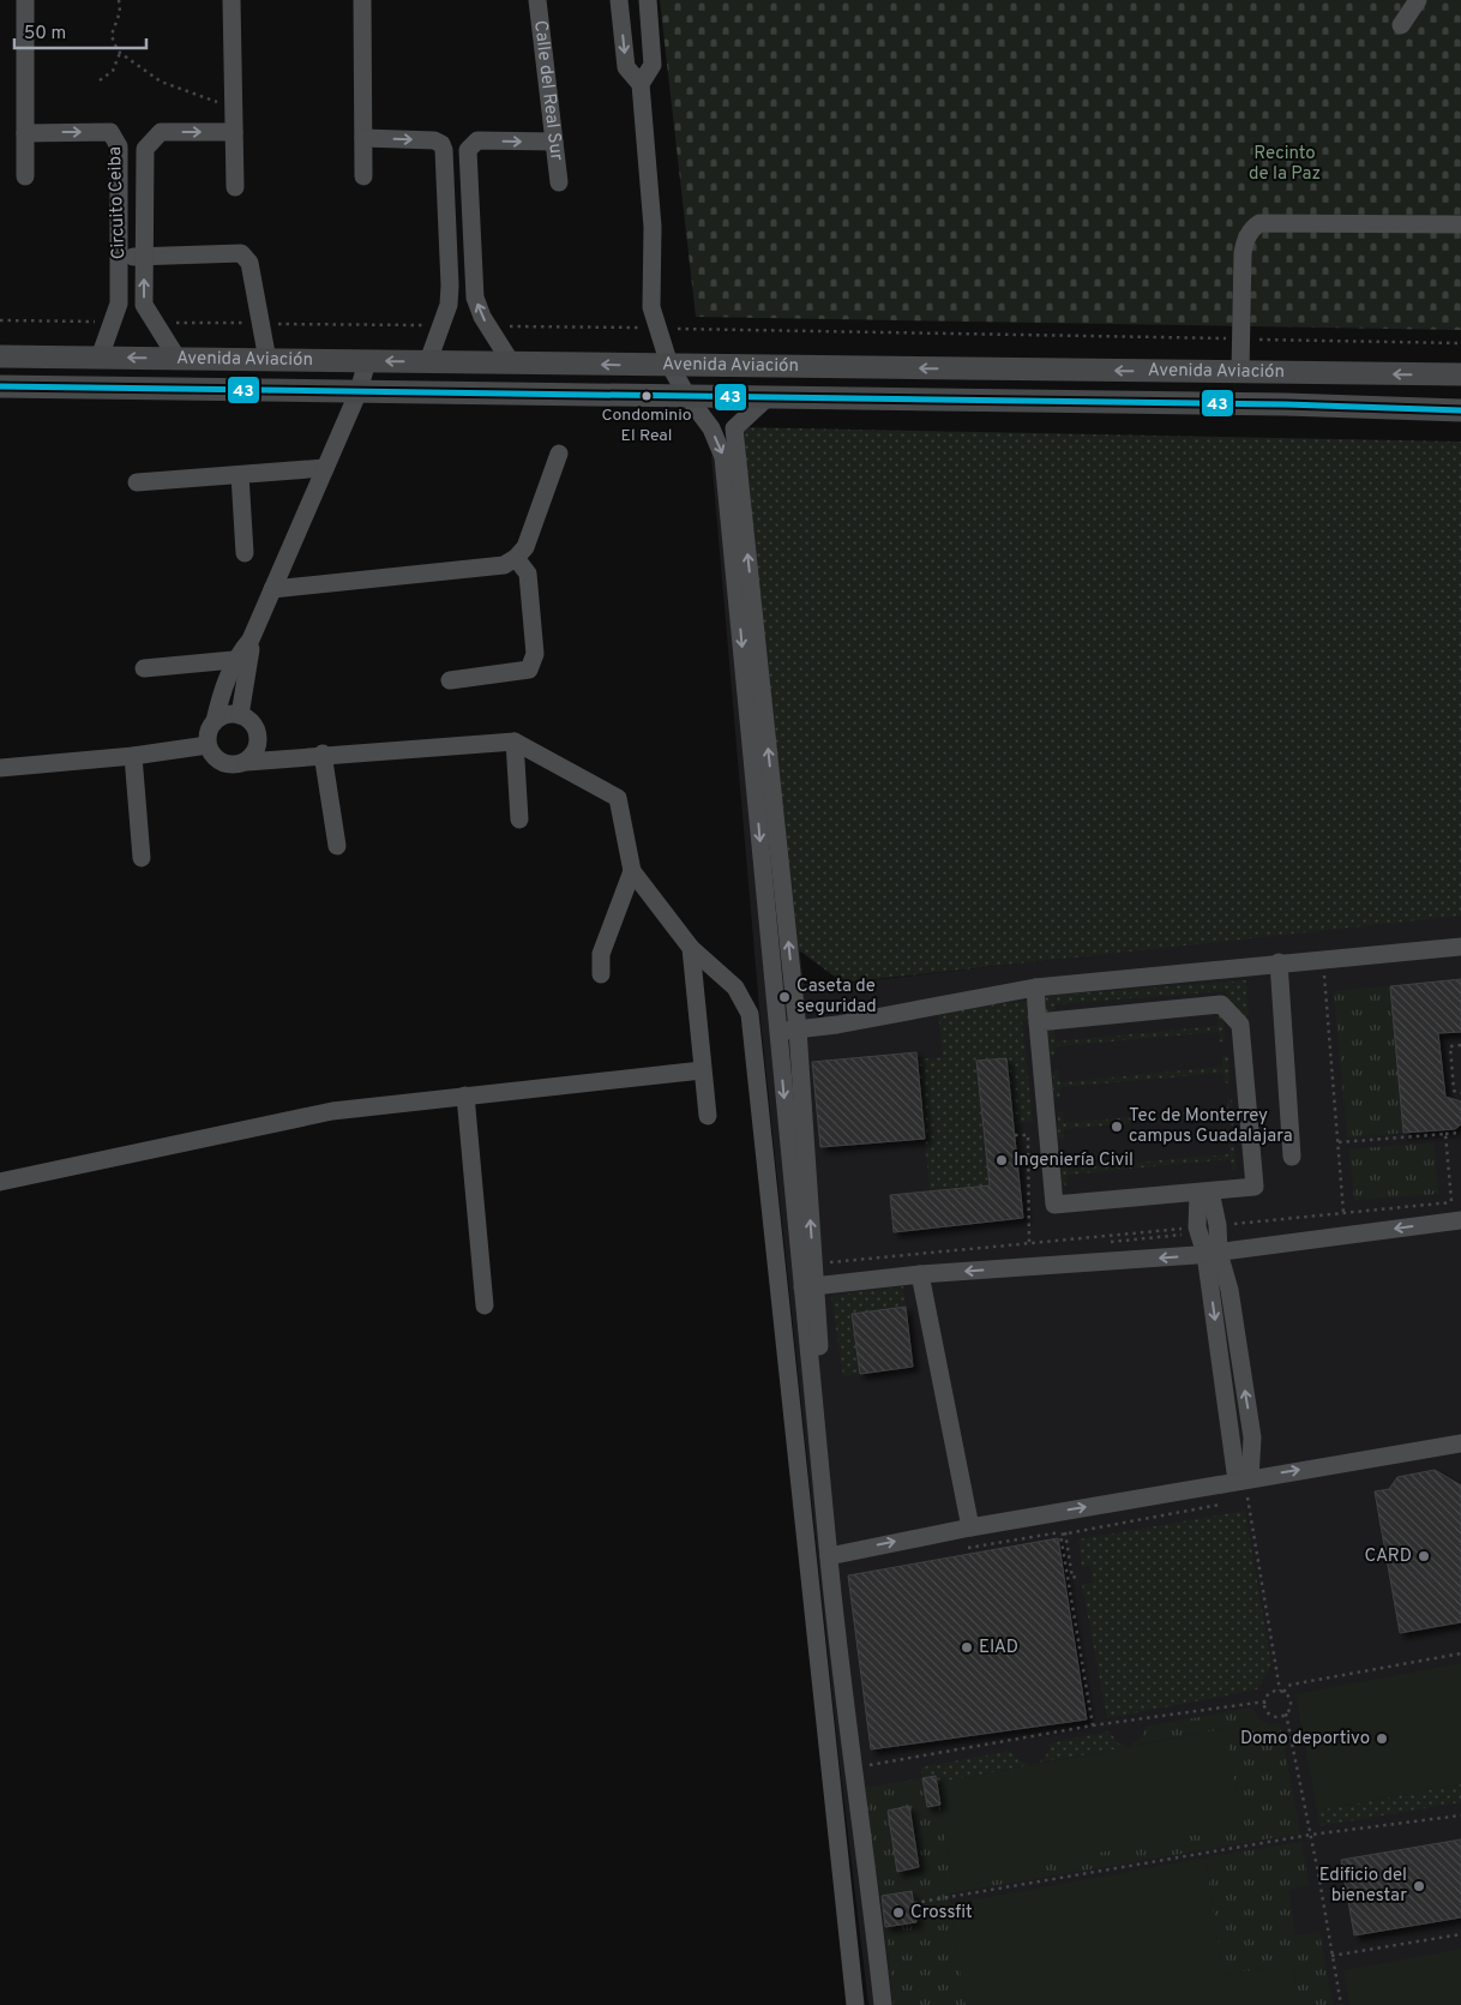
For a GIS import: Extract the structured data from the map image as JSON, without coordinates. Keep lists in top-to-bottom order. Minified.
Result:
{"streets":{"main road":["Avenida Aviación"],"street":["Calle del Real Sur","Circuito Ceiba"]},"crossings":[["Circuito Ceiba","Avenida Aviación"]],"parks":["Recinto de la Paz"],"places":["Condominio El Real","Caseta de seguridad","Tec de Monterrey campus Guadalajara","Ingeniería Civil","CARD","EIAD","Domo deportivo","Edificio del bienestar","Crossfit"],"lines":["transit line 43"],"scale_bar":"50 m"}
